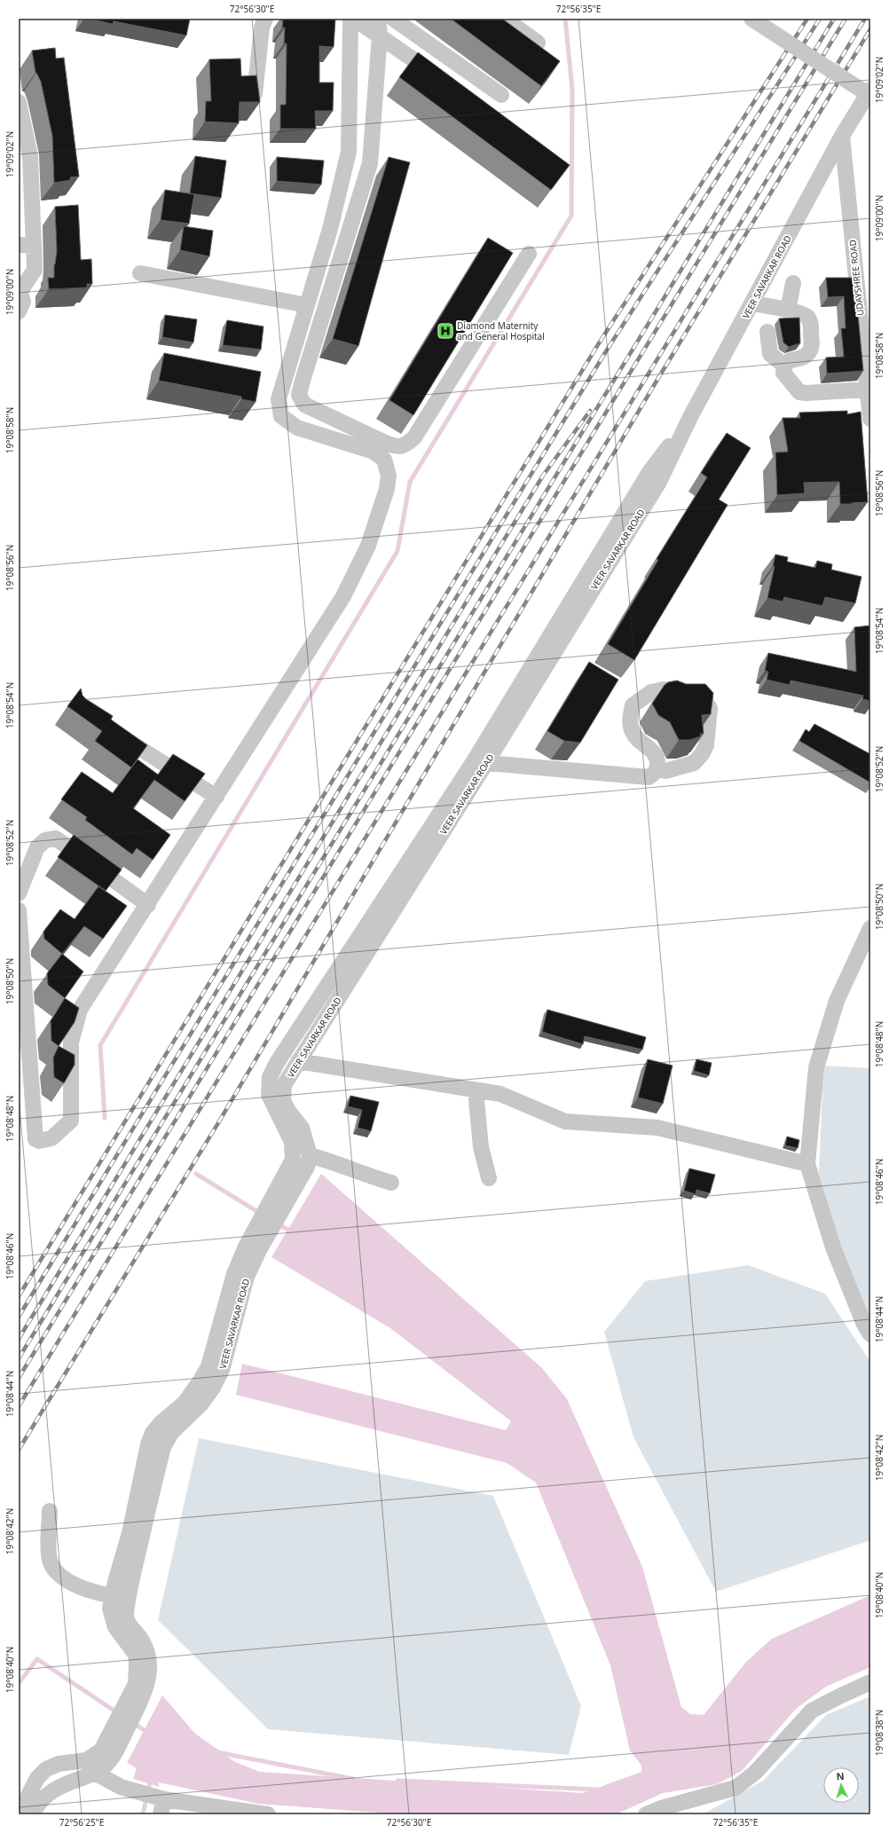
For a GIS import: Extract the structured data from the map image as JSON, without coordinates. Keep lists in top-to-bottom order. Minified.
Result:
{"streets":{"street":["VEER SAVARKAR ROAD","UDAYSHREE ROAD"]},"crossings":[["VEER SAVARKAR ROAD","UDAYSHREE ROAD"]],"places":{"hospital":["Diamond Maternity and General Hospital"]},"north":"top","coordinates":["72°56'30\"E","72°56'35\"E","19°09'02\"N","19°09'00\"N","19°08'58\"N","19°08'56\"N","19°08'54\"N","19°08'52\"N","19°08'50\"N","19°08'48\"N","19°08'46\"N","19°08'44\"N","19°08'42\"N","19°08'40\"N","19°08'38\"N","72°56'25\"E"]}
